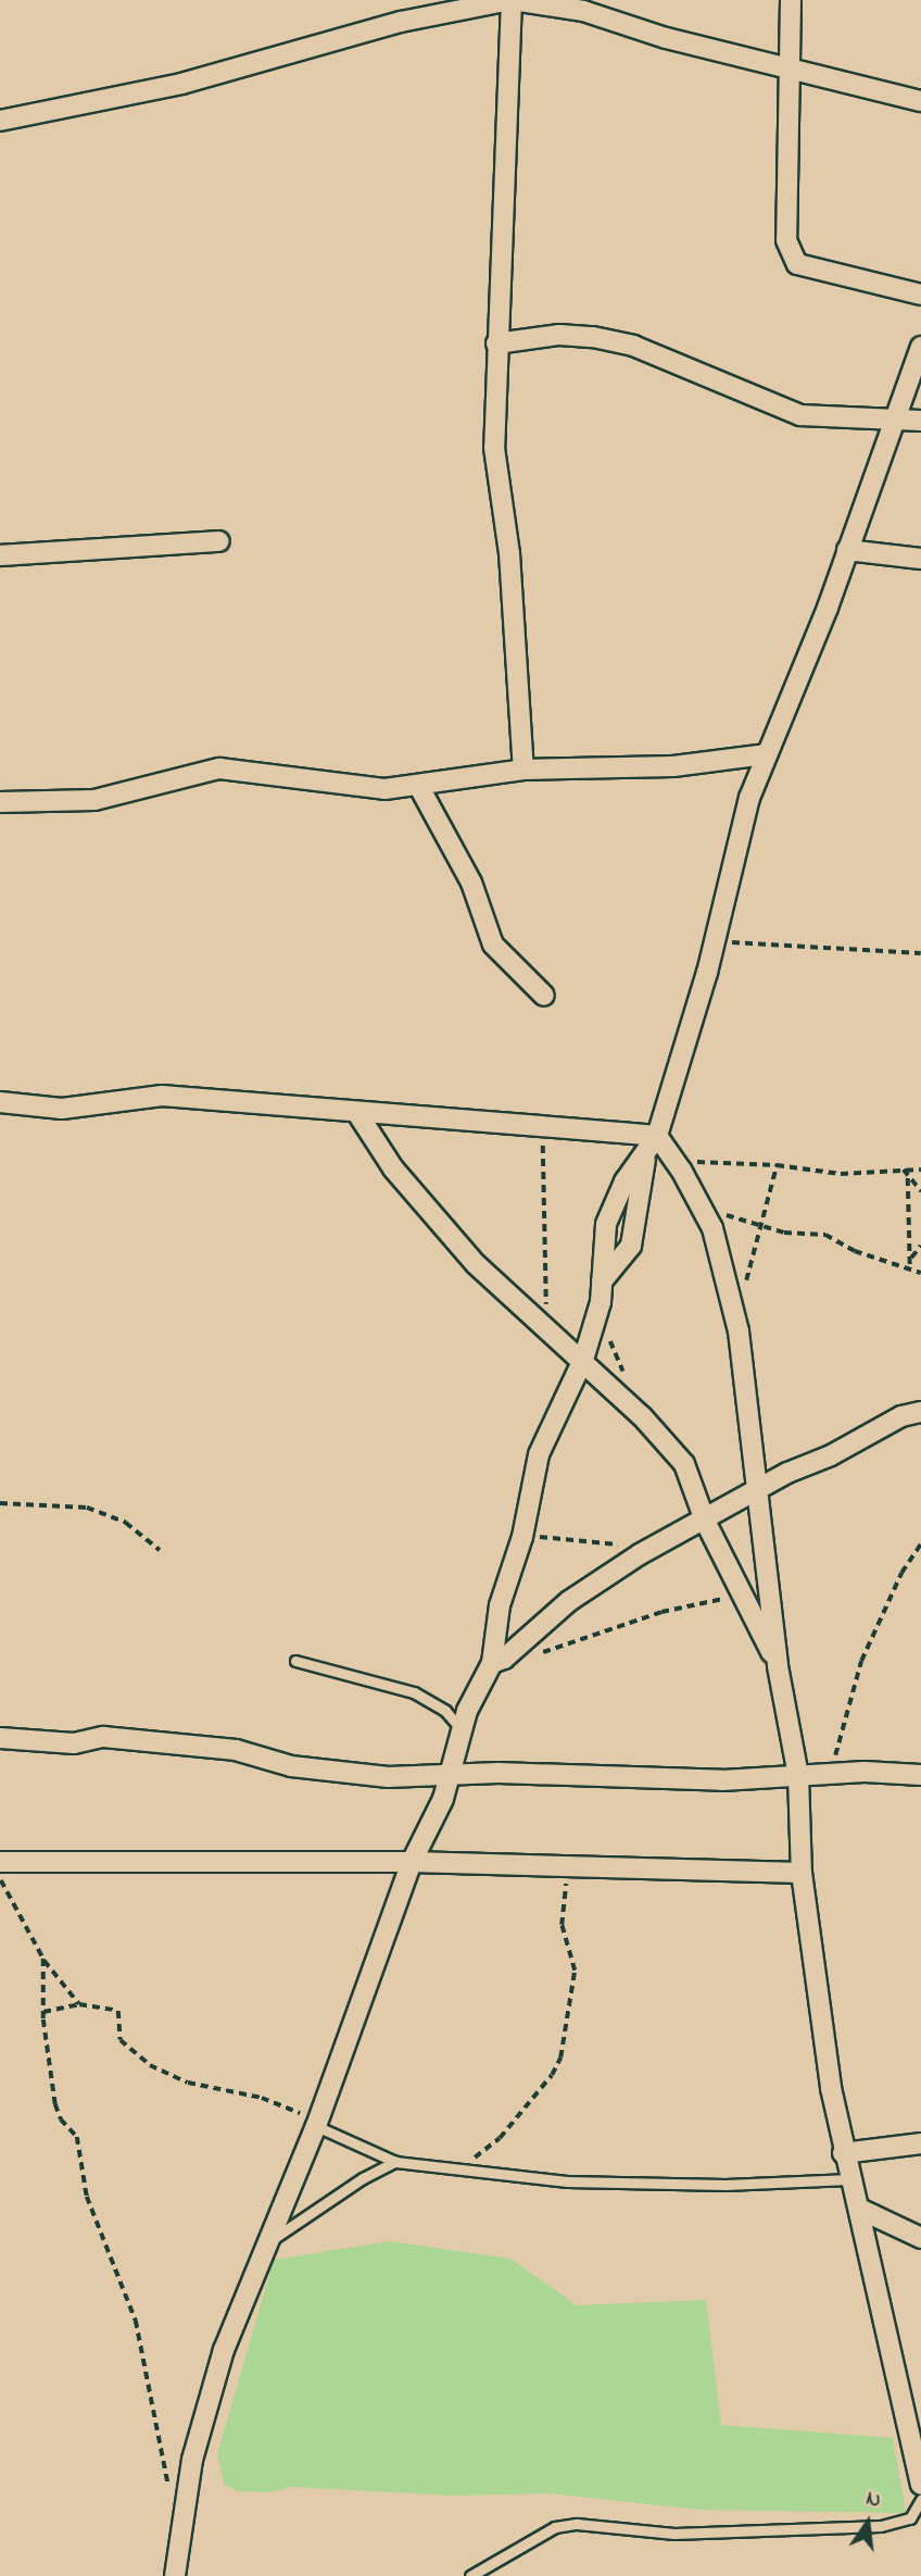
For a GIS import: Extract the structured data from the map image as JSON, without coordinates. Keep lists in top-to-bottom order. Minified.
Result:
{"north":"top"}
